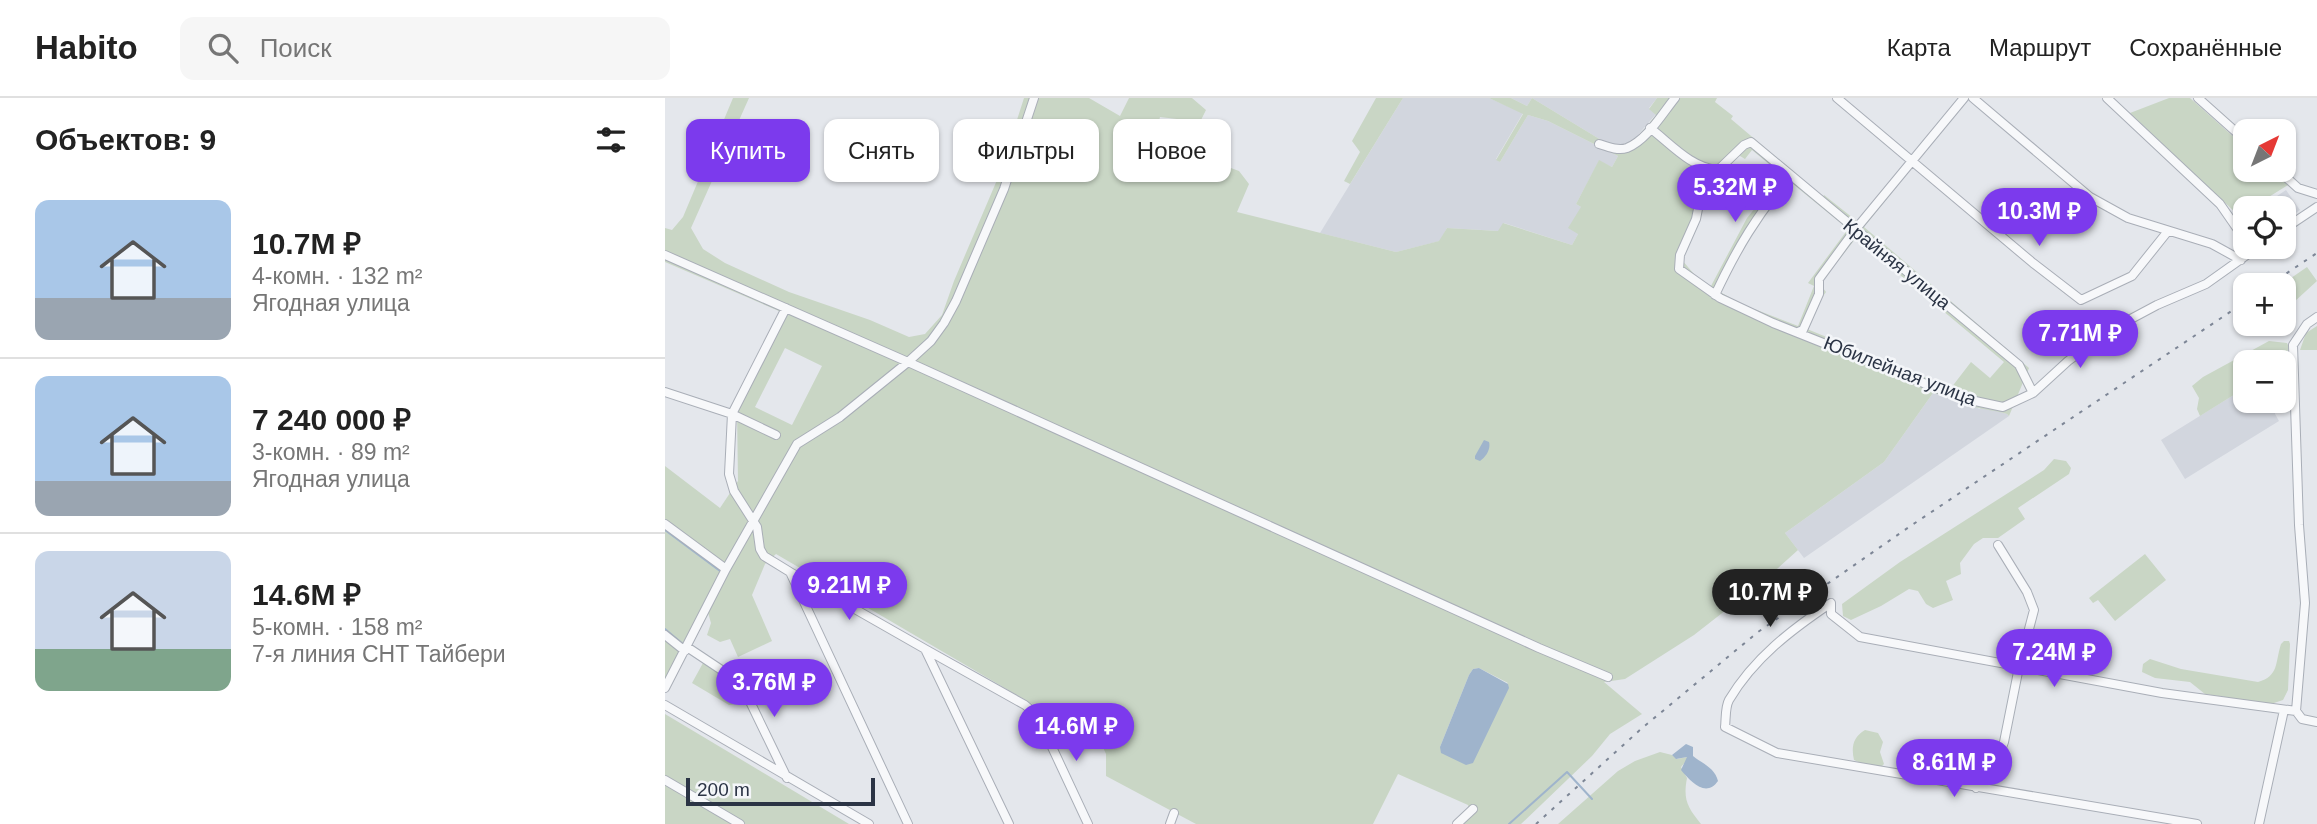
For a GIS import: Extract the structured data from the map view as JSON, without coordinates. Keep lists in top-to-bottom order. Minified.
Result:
{"streets":{"street":["Крайняя улица","Юбилейная улица"]},"crossings":[["Крайняя улица","Юбилейная улица"]],"scale_bar":"200 m","north":"top right","page":{"header":"Habito","search":"Поиск","nav":["Карта","Маршрут","Сохранённые"],"heading":"Объектов: 9","map_buttons":["+","−"],"chip":["Купить","Снять","Фильтры","Новое"],"price":["5.32M ₽","10.3M ₽","7.71M ₽","9.21M ₽","10.7M ₽","7.24M ₽","3.76M ₽","14.6M ₽","8.61M ₽"],"list":[{"name":"10.7M ₽","note":"4-комн. · 132 m² · Ягодная улица"},{"name":"7 240 000 ₽","note":"3-комн. · 89 m² · Ягодная улица"},{"name":"14.6M ₽","note":"5-комн. · 158 m² · 7-я линия СНТ Тайбери"}],"scale":"200 m"}}
